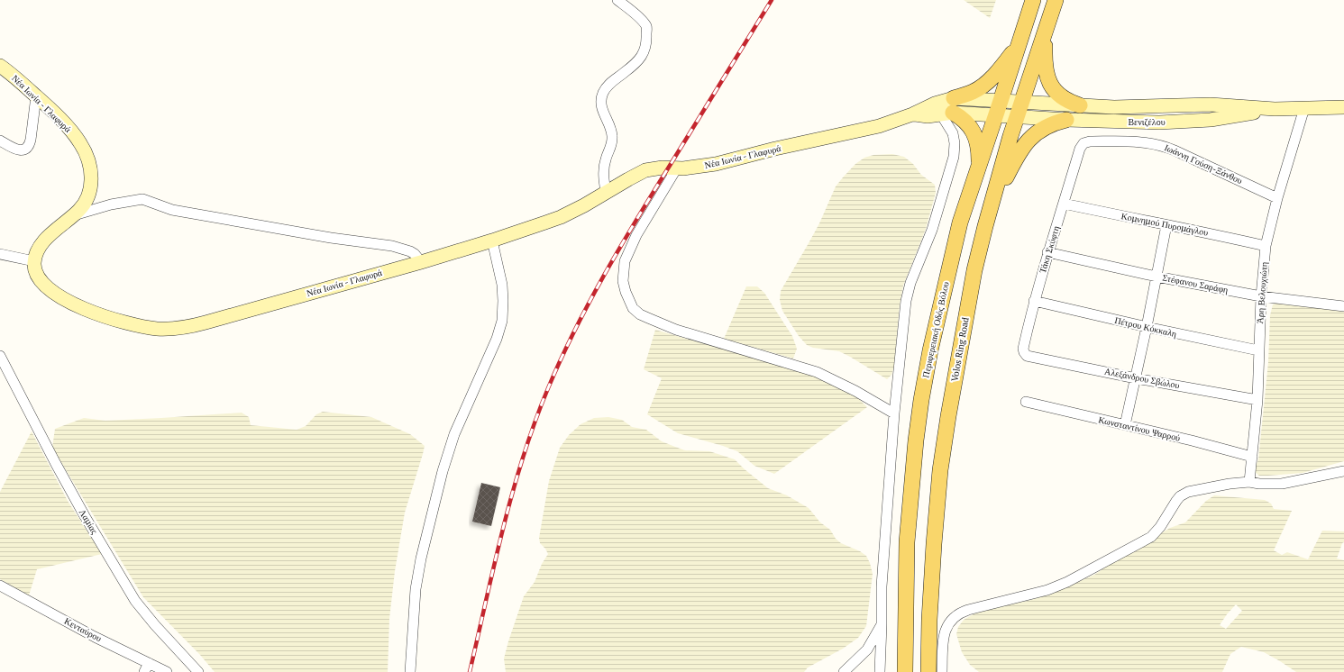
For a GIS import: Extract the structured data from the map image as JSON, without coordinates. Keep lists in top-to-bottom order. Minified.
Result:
{"streets":{"main road":["Νέα Ιωνία - Γλαφυρά","Βενιζέλου","Περιφερειακή Οδός Βόλου","Volos Ring Road"],"street":["Ιωάννη Γούση-Ξάνθου","Κομνημού Πυρομάγλου","Τάκη Σκύφτη","Στέφανου Σαράφη","Άρη Βελουχιώτη","Πέτρου Κόκκαλη","Αλεξάνδρου Σβώλου","Κωνσταντίνου Ψαρρού","Λαμίας","Κενταύρου"]},"crossings":[["Νέα Ιωνία - Γλαφυρά","Βενιζέλου"],["Νέα Ιωνία - Γλαφυρά","Περιφερειακή Οδός Βόλου"],["Νέα Ιωνία - Γλαφυρά","Volos Ring Road"],["Βενιζέλου","Άρη Βελουχιώτη"],["Βενιζέλου","Volos Ring Road"],["Ιωάννη Γούση-Ξάνθου","Τάκη Σκύφτη"],["Ιωάννη Γούση-Ξάνθου","Άρη Βελουχιώτη"],["Κομνημού Πυρομάγλου","Τάκη Σκύφτη"],["Κομνημού Πυρομάγλου","Άρη Βελουχιώτη"],["Τάκη Σκύφτη","Στέφανου Σαράφη"],["Τάκη Σκύφτη","Πέτρου Κόκκαλη"],["Τάκη Σκύφτη","Αλεξάνδρου Σβώλου"],["Στέφανου Σαράφη","Άρη Βελουχιώτη"],["Άρη Βελουχιώτη","Πέτρου Κόκκαλη"],["Άρη Βελουχιώτη","Αλεξάνδρου Σβώλου"],["Άρη Βελουχιώτη","Κωνσταντίνου Ψαρρού"]]}
